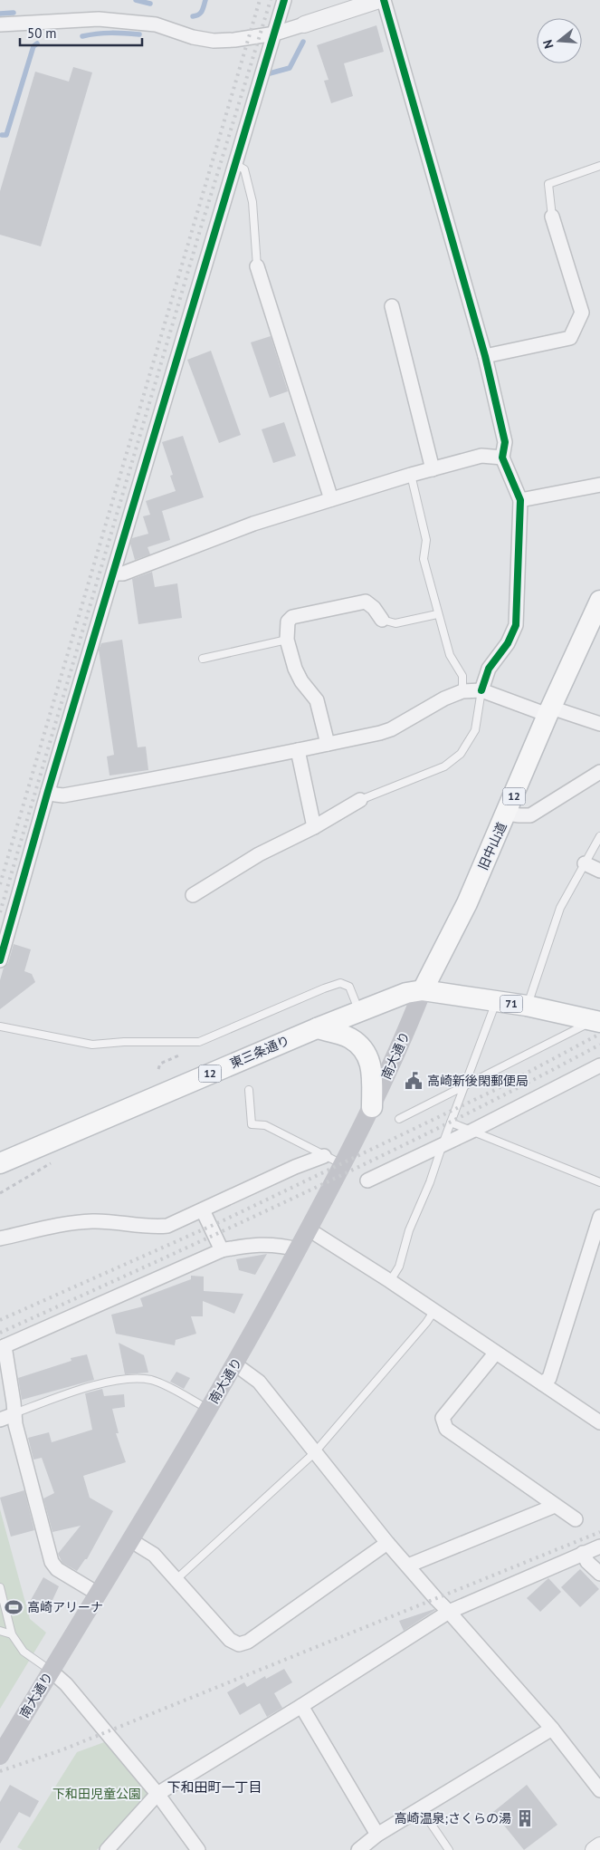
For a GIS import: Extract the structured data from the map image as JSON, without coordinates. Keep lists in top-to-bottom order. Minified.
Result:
{"streets":{"main road":["12","旧中山道","71","東三条通り","南大通り"]},"crossings":[["旧中山道","71"],["旧中山道","東三条通り"],["旧中山道","南大通り"],["71","東三条通り"],["71","南大通り"],["東三条通り","南大通り"]],"districts":["下和田町一丁目"],"parks":["下和田児童公園"],"places":{"public building":["高崎新後閑郵便局"],"sports":["高崎アリーナ"],"building":["高崎温泉;さくらの湯"]},"scale_bar":"50 m","north":"left"}
